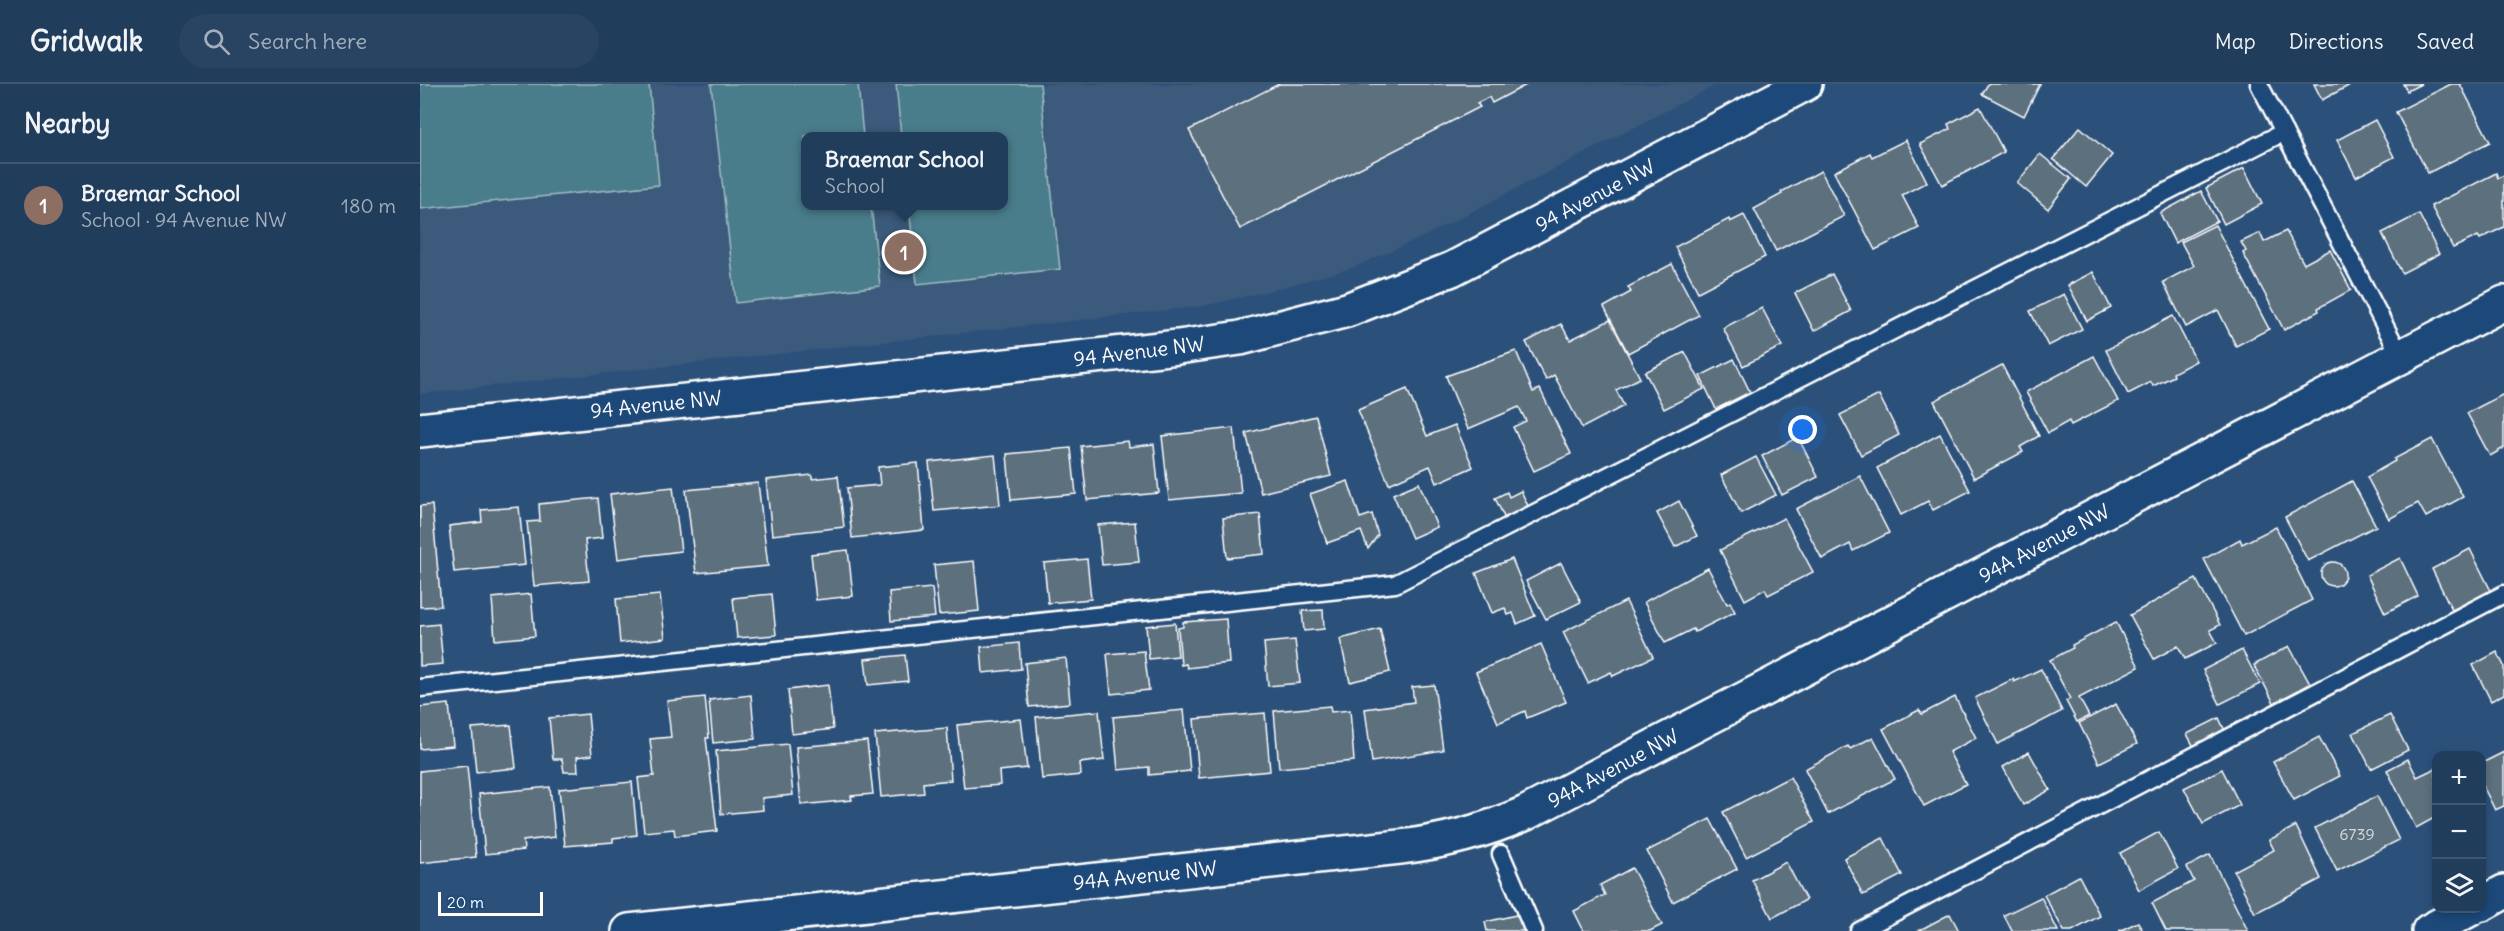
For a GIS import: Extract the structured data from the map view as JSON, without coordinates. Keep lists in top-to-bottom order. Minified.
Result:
{"streets":{"street":["94 Avenue NW","94A Avenue NW"]},"house_numbers":["6739"],"scale_bar":"20 m","page":{"header":"Gridwalk","search":"Search here","nav":["Map","Directions","Saved"],"heading":"Nearby","popup":["Braemar School","School"],"list":[{"mark":"1","name":"Braemar School","note":"School · 94 Avenue NW","value":"180 m"}],"pins":"1","map_buttons":["+","−"],"scale":"20 m"}}
